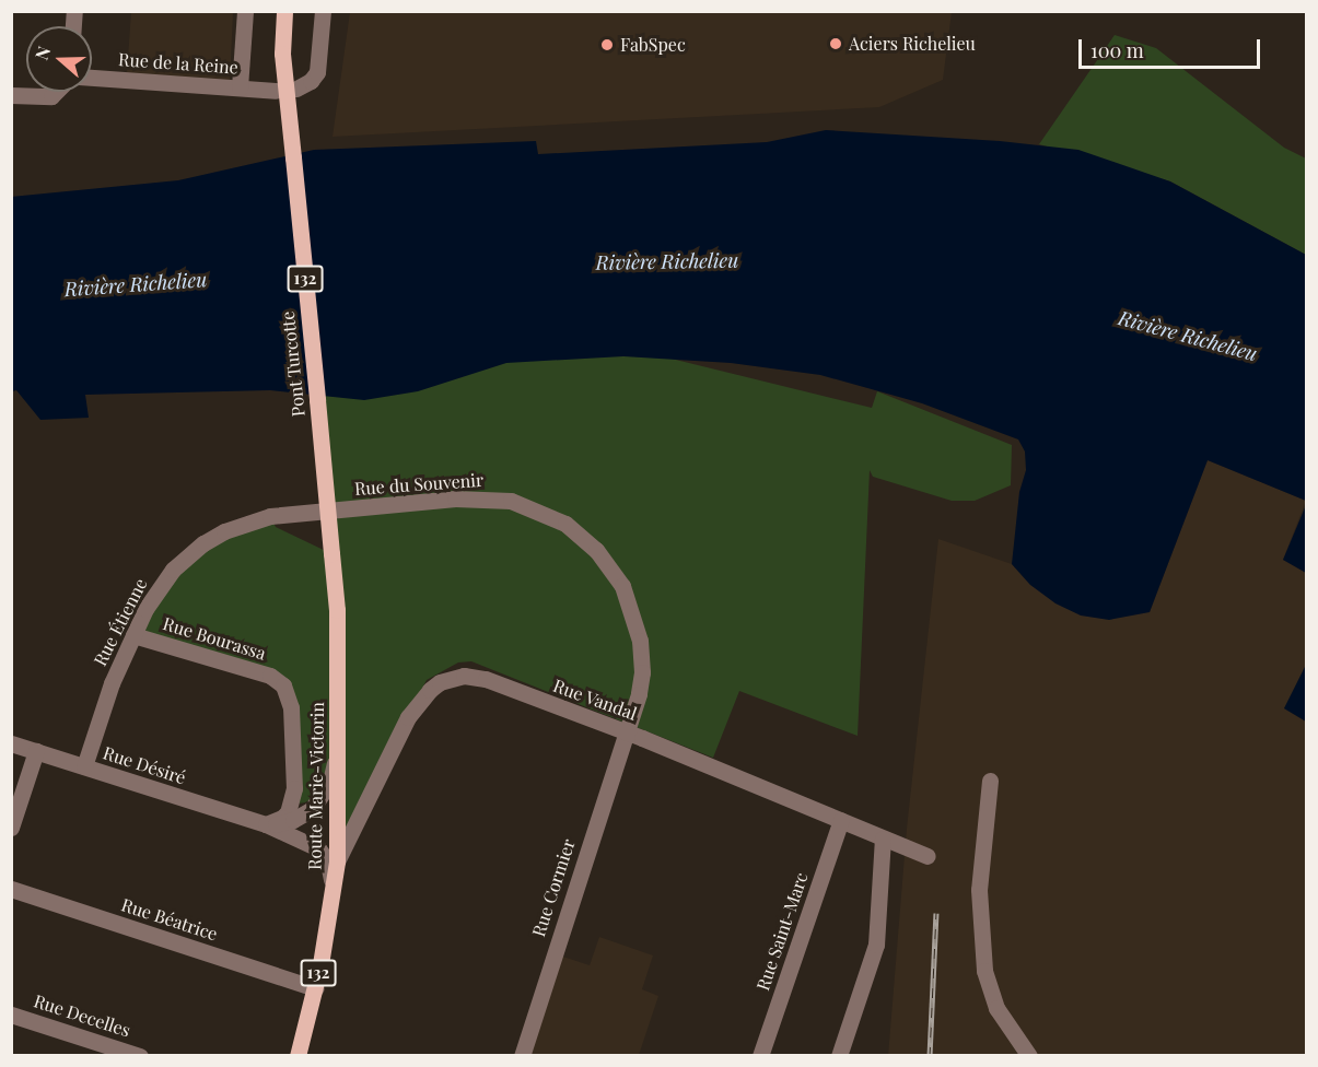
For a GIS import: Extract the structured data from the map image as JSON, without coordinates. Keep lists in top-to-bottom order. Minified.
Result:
{"streets":{"main road":["132","Pont Turcotte","Route Marie-Victorin"],"street":["Rue de la Reine","Rue du Souvenir","Rue Étienne","Rue Bourassa","Rue Vandal","Rue Désiré","Rue Cormier","Rue Béatrice","Rue Saint-Marc","Rue Decelles"]},"crossings":[["Pont Turcotte","Route Marie-Victorin"],["Rue du Souvenir","Rue Étienne"],["Rue du Souvenir","Rue Vandal"],["Rue du Souvenir","Rue Cormier"],["Rue Étienne","Rue Bourassa"],["Rue Étienne","Rue Désiré"],["Rue Bourassa","Rue Désiré"],["Rue Vandal","Route Marie-Victorin"],["Rue Vandal","Rue Cormier"],["Rue Vandal","Rue Saint-Marc"],["Rue Désiré","Route Marie-Victorin"],["Route Marie-Victorin","Rue Béatrice"]],"water":["Rivière Richelieu"],"places":["Aciers Richelieu","FabSpec"],"scale_bar":"100 m","north":"left"}
